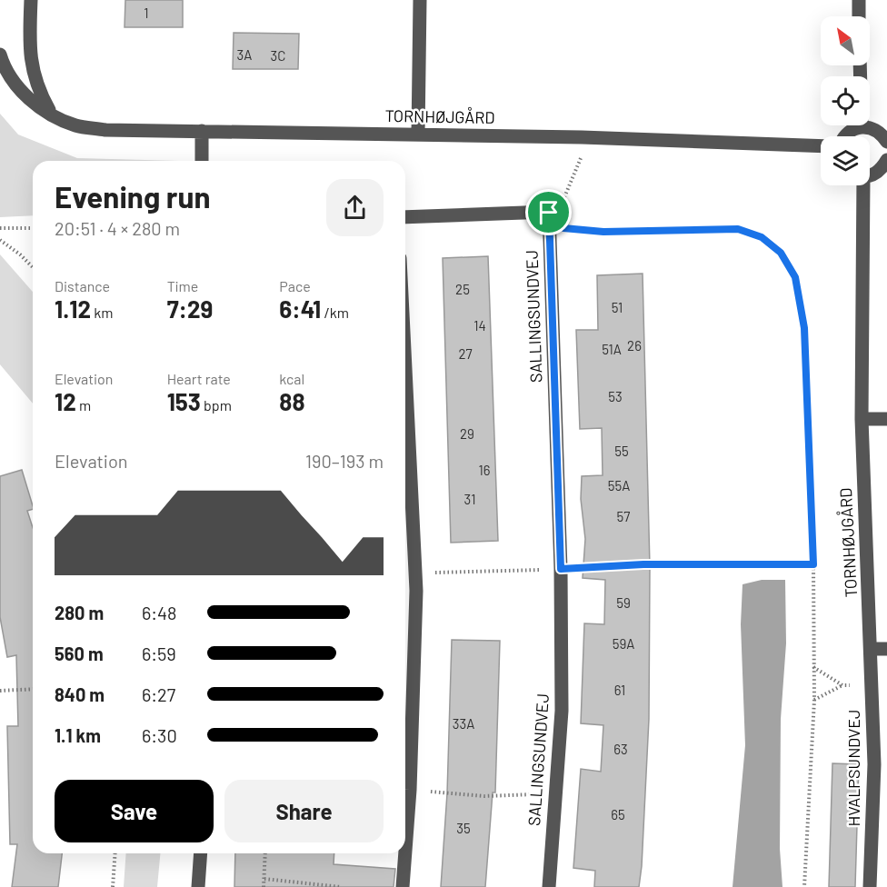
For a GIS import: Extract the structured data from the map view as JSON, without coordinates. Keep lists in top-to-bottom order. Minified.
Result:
{"streets":{"street":["TORNHØJGÅRD","SALLINGSUNDVEJ","HVALPSUNDVEJ"]},"crossings":[["TORNHØJGÅRD","HVALPSUNDVEJ"]],"house_numbers":["1","3A","3C","25","51","14","26","51A","27","53","29","55","16","55A","31","57","59","59A","61","33A","63","65","35"],"north":"top left","page":{"heading":["Evening run","20:51 · 4 × 280 m"],"stats":[["Distance","1.12 km"],["Time","7:29"],["Pace","6:41 /km"],["Elevation","12 m"],["Heart rate","153 bpm"],["kcal","88"]],"chart":["Elevation","190–193 m"],"list":[{"name":"280 m","note":"6:48"},{"name":"560 m","note":"6:59"},{"name":"840 m","note":"6:27"},{"name":"1.1 km","note":"6:30"}],"buttons":["Save","Share"]}}
